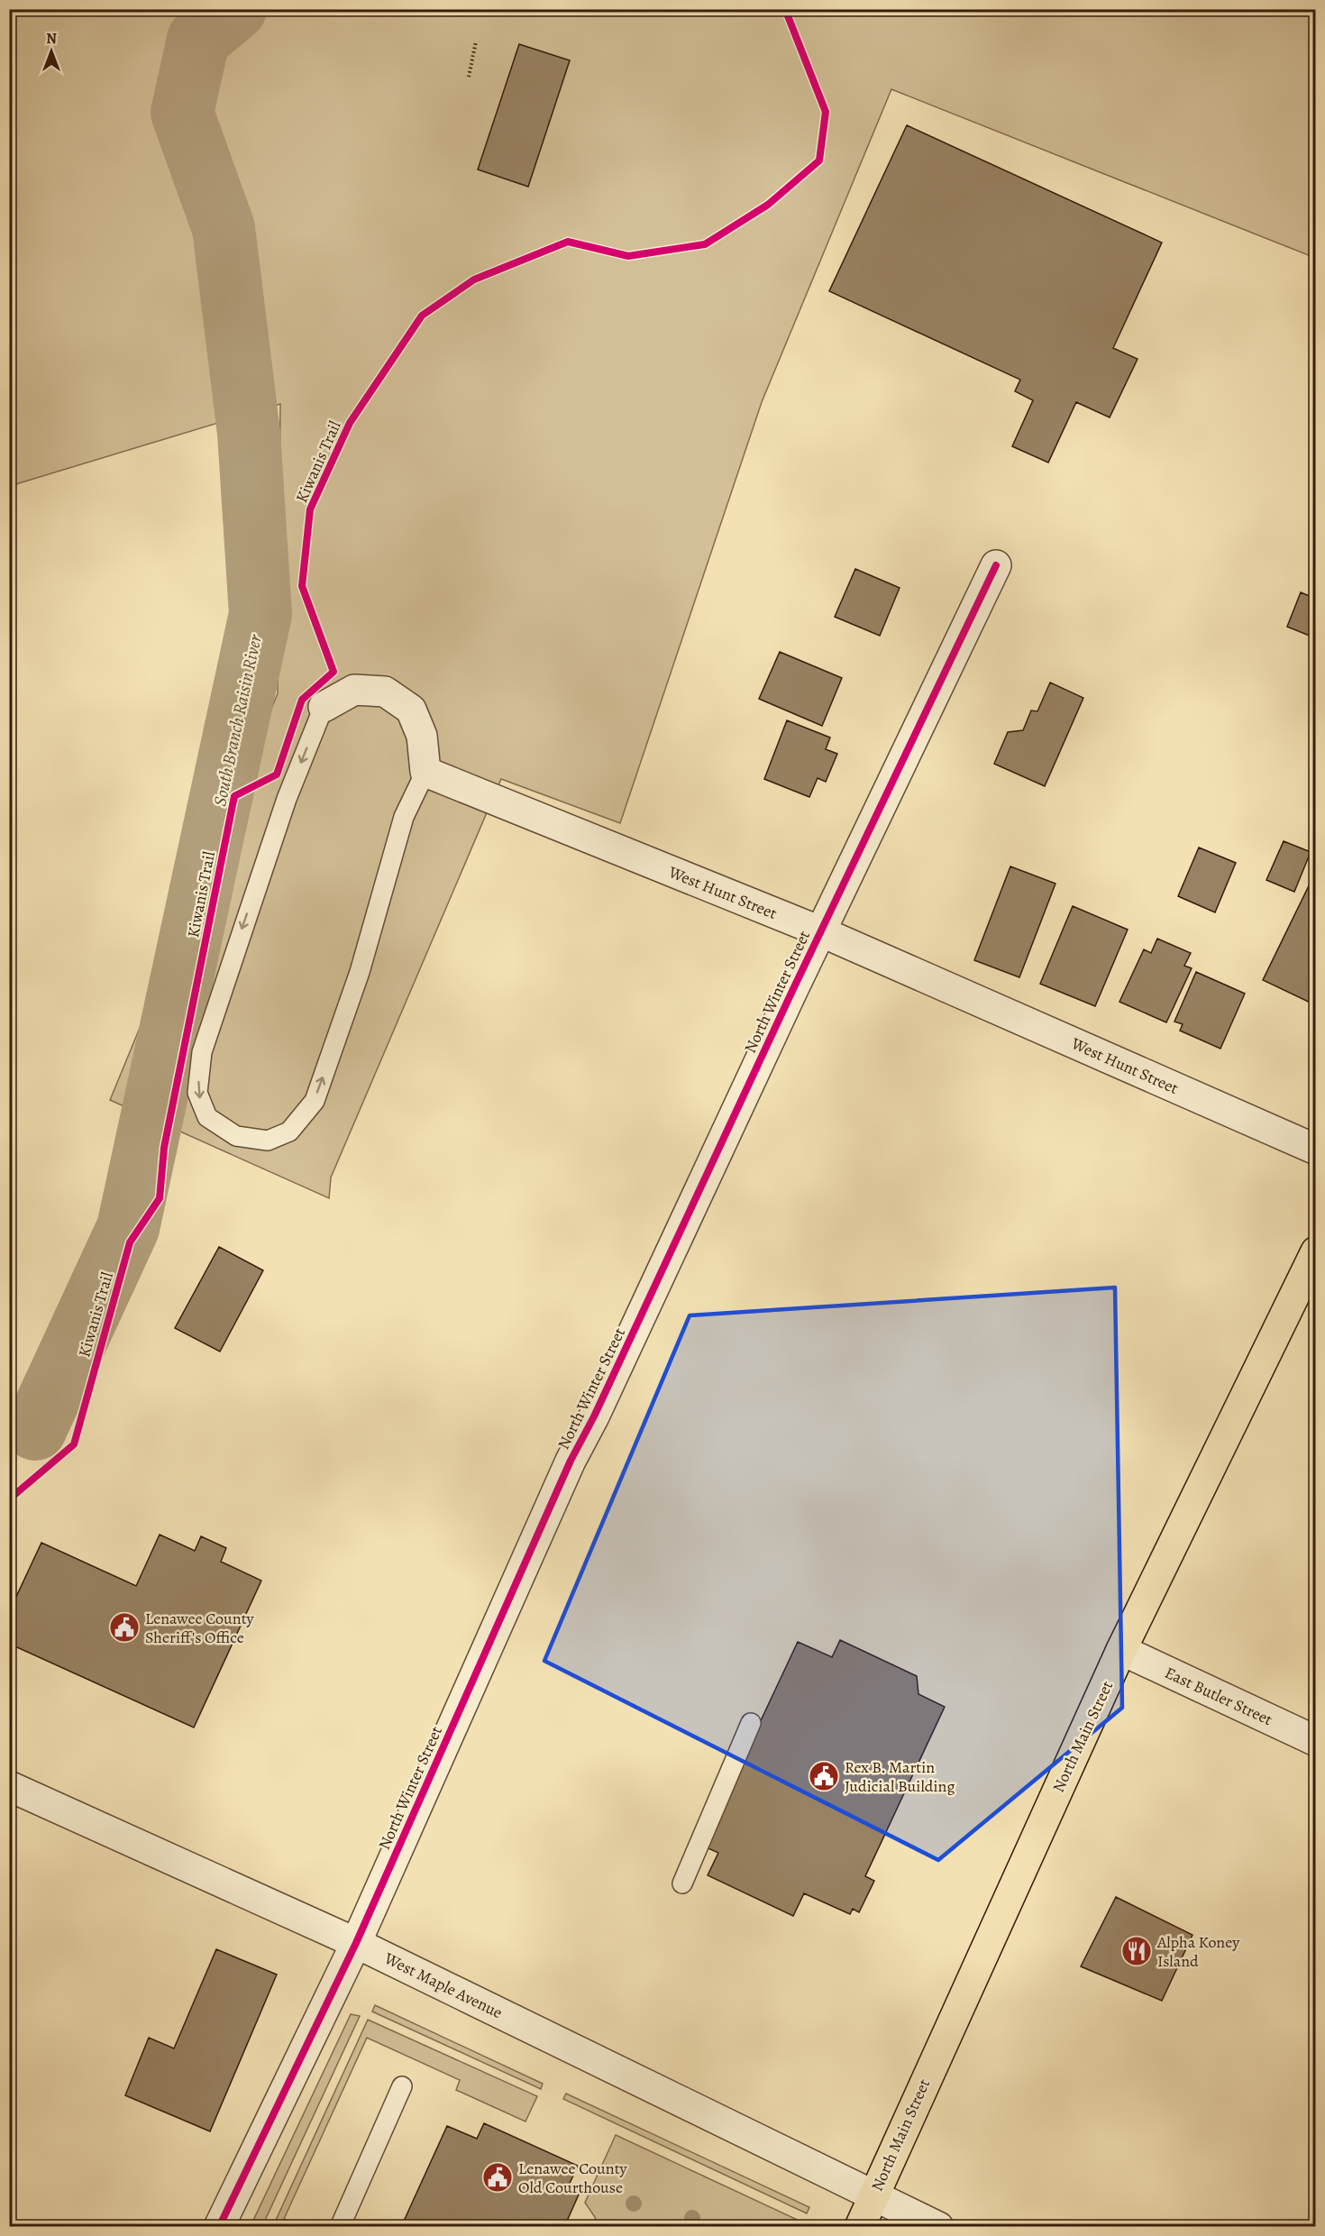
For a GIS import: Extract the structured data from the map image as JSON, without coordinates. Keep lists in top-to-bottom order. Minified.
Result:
{"streets":{"main road":["North Main Street"],"street":["West Hunt Street","North Winter Street","East Butler Street","West Maple Avenue"],"cycle path":["Kiwanis Trail"]},"crossings":[["West Hunt Street","North Winter Street"],["North Winter Street","West Maple Avenue"],["East Butler Street","North Main Street"],["North Main Street","West Maple Avenue"]],"water":["South Branch Raisin River"],"places":{"public building":["Lenawee County Sheriff's Office","Rex B. Martin Judicial Building","Lenawee County Old Courthouse"],"restaurant":["Alpha Koney Island"]},"north":"top"}
